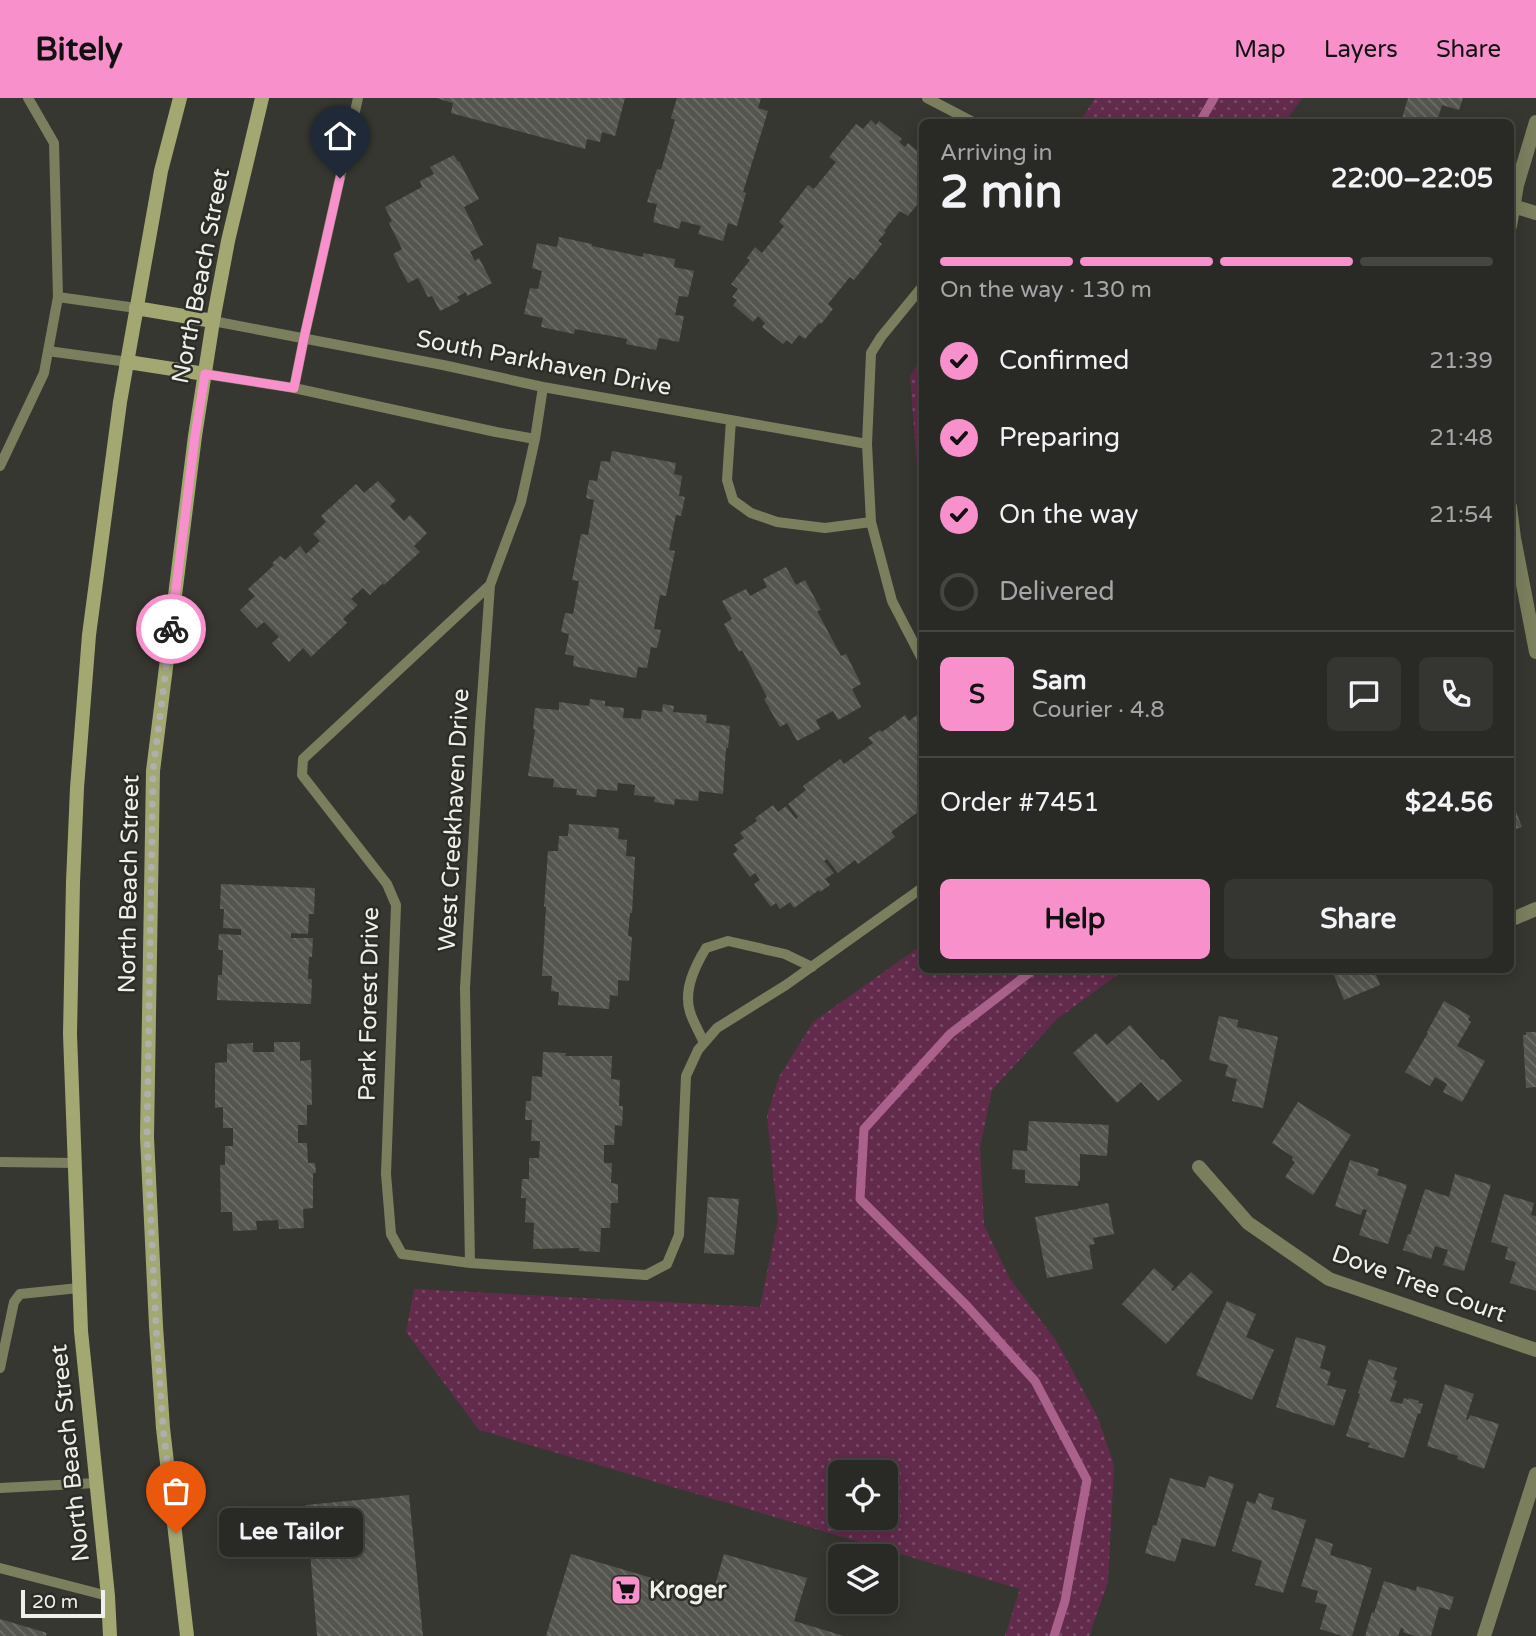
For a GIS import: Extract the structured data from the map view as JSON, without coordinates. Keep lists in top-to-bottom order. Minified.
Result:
{"streets":{"main road":["North Beach Street"],"street":["Dove Tree Court"],"lane":["South Parkhaven Drive","West Creekhaven Drive","Park Forest Drive"]},"crossings":[["North Beach Street","South Parkhaven Drive"],["South Parkhaven Drive","West Creekhaven Drive"],["West Creekhaven Drive","Park Forest Drive"]],"places":{"other":["Lee Tailor"],"supermarket":["Kroger"]},"scale_bar":"20 m","page":{"header":"Bitely","nav":["Map","Layers","Share"],"heading":["2 min","Arriving in","22:00–22:05"],"panel":["Sam","Courier · 4.8","Order #7451","$24.56"],"bar":"On the way · 130 m","list":[["Confirmed","21:39"],["Preparing","21:48"],["On the way","21:54"],"Delivered"],"round":"S","buttons":["Help","Share"],"bubble":"Lee Tailor","scale":"20 m"}}
